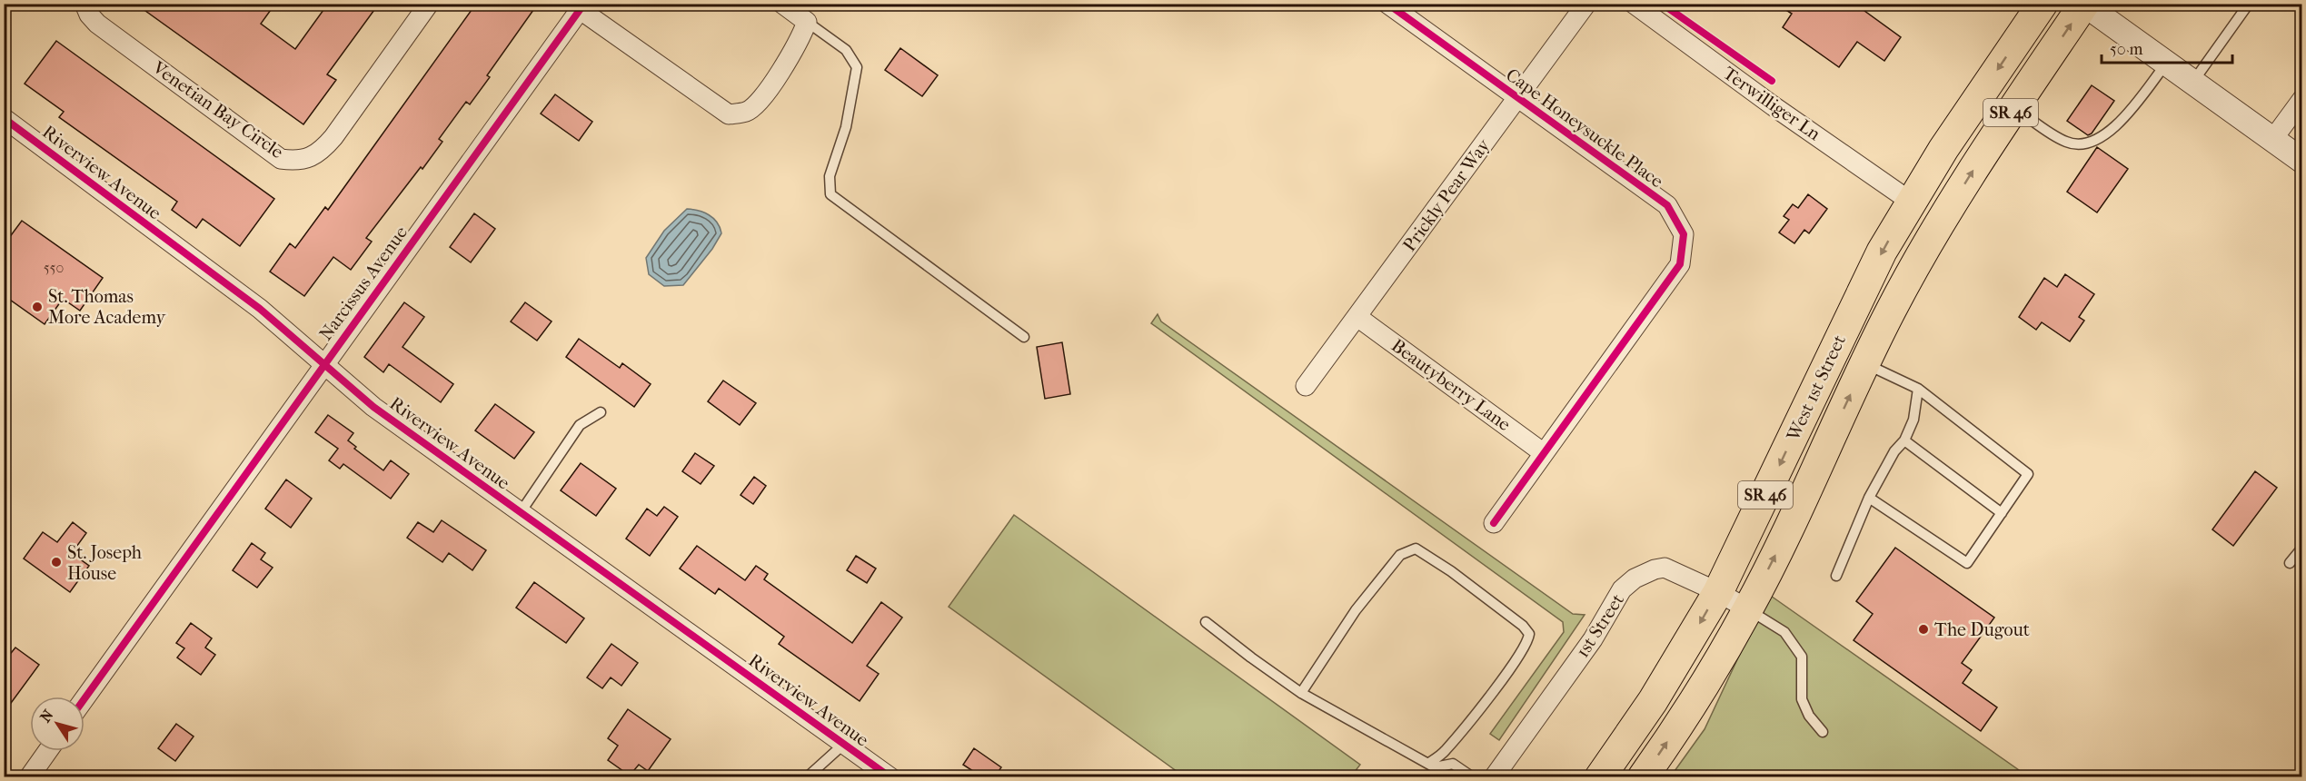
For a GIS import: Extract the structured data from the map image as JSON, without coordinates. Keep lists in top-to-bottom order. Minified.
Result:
{"streets":{"main road":["SR 46","West 1st Street"],"street":["Terwilliger Ln","Venetian Bay Circle","Cape Honeysuckle Place","Riverview Avenue","Prickly Pear Way","Narcissus Avenue","Beautyberry Lane","1st Street"]},"crossings":[["Terwilliger Ln","West 1st Street"],["Cape Honeysuckle Place","Prickly Pear Way"],["Cape Honeysuckle Place","Beautyberry Lane"],["Riverview Avenue","Narcissus Avenue"],["Prickly Pear Way","Beautyberry Lane"],["West 1st Street","1st Street"]],"places":["St. Thomas More Academy","St. Joseph House","The Dugout"],"house_numbers":["550"],"scale_bar":"50 m","north":"top left"}
